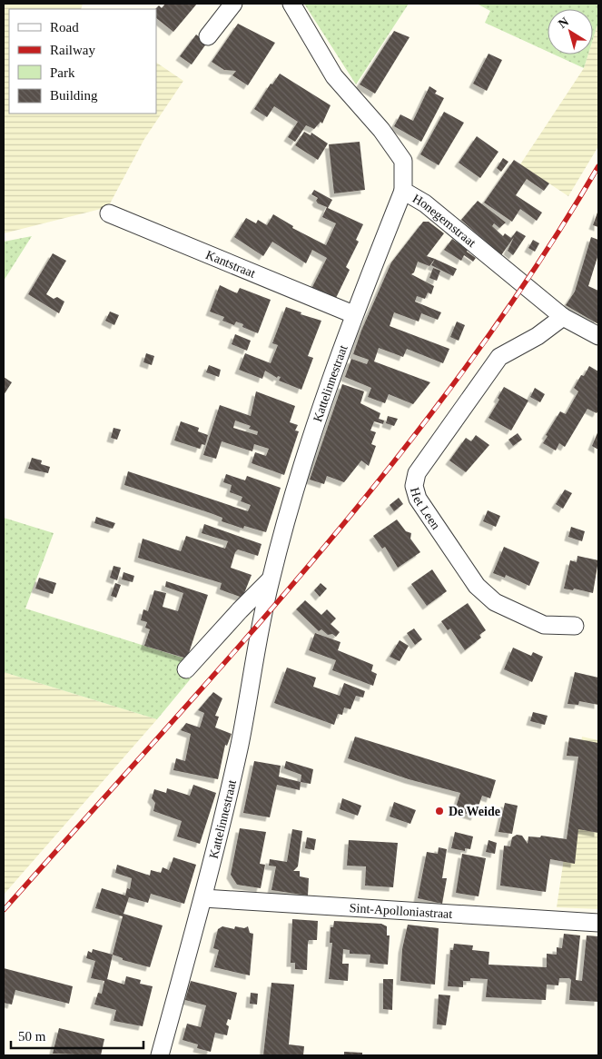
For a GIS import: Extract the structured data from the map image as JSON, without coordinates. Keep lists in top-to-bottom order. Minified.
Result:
{"streets":{"street":["Honegemstraat","Kantstraat","Kattelinnestraat","Het Leen","Sint-Apolloniastraat"]},"crossings":[["Honegemstraat","Kattelinnestraat"],["Honegemstraat","Het Leen"],["Kantstraat","Kattelinnestraat"],["Kattelinnestraat","Sint-Apolloniastraat"]],"places":["De Weide"],"legend":["Road","Railway","Park","Building"],"scale_bar":"50 m","north":"top left"}
